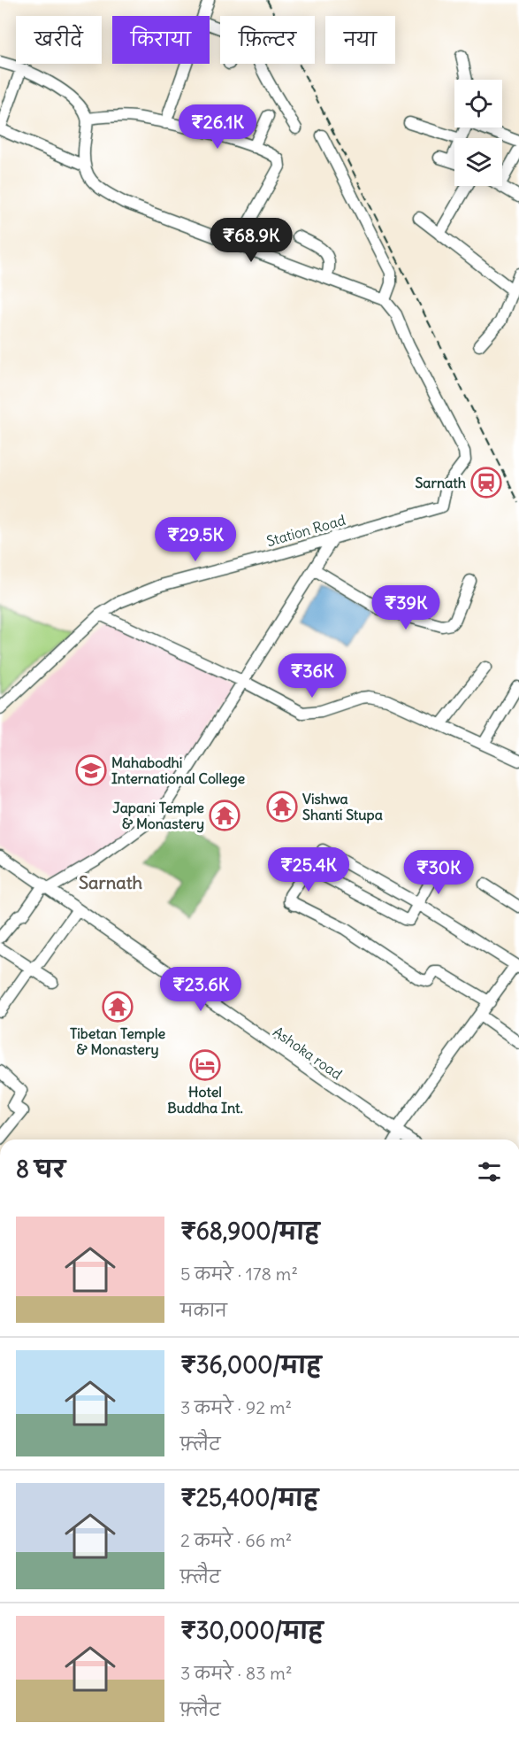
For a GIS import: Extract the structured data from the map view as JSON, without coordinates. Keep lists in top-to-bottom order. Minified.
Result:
{"streets":{"street":["Station Road","Ashoka road"]},"districts":["Sarnath"],"places":{"station":["Sarnath"],"school or university":["Mahabodhi International College"],"temple":["Vishwa Shanti Stupa","Japani Temple & Monastery","Tibetan Temple & Monastery"],"hotel":["Hotel Buddha Int."]},"page":{"chip":["खरीदें","किराया","फ़िल्टर","नया"],"price":["₹26.1K","₹68.9K","₹29.5K","₹39K","₹36K","₹25.4K","₹30K","₹23.6K"],"heading":"8 घर","list":[{"name":"₹68,900/माह","note":"5 कमरे · 178 m² · मकान"},{"name":"₹36,000/माह","note":"3 कमरे · 92 m² · फ़्लैट"},{"name":"₹25,400/माह","note":"2 कमरे · 66 m² · फ़्लैट"},{"name":"₹30,000/माह","note":"3 कमरे · 83 m² · फ़्लैट"}]}}
